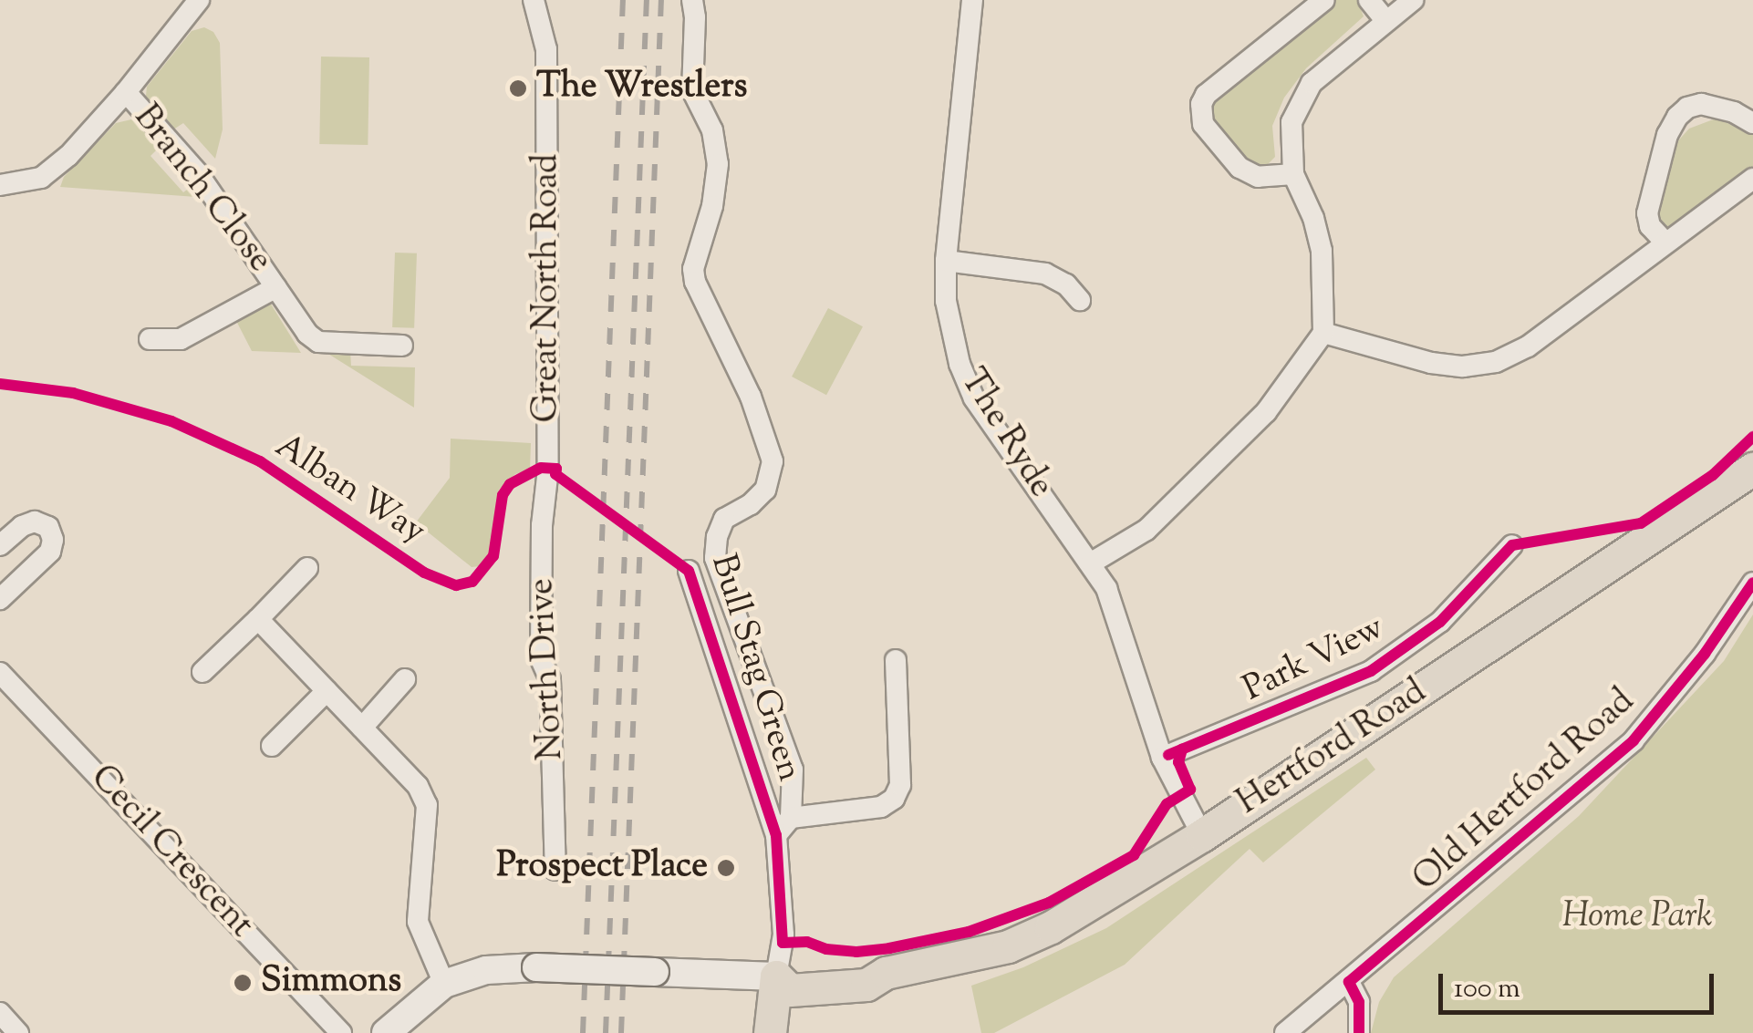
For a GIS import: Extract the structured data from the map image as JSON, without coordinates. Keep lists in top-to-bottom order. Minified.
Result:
{"streets":{"main road":["Hertford Road"],"street":["Branch Close","Great North Road","The Ryde","Park View","Bull Stag Green","North Drive","Old Hertford Road","Cecil Crescent"],"cycle path":["Alban Way"]},"crossings":[["Great North Road","North Drive"],["The Ryde","Park View"],["The Ryde","Hertford Road"]],"parks":["Home Park"],"places":["The Wrestlers","Prospect Place","Simmons"],"scale_bar":"100 m"}
